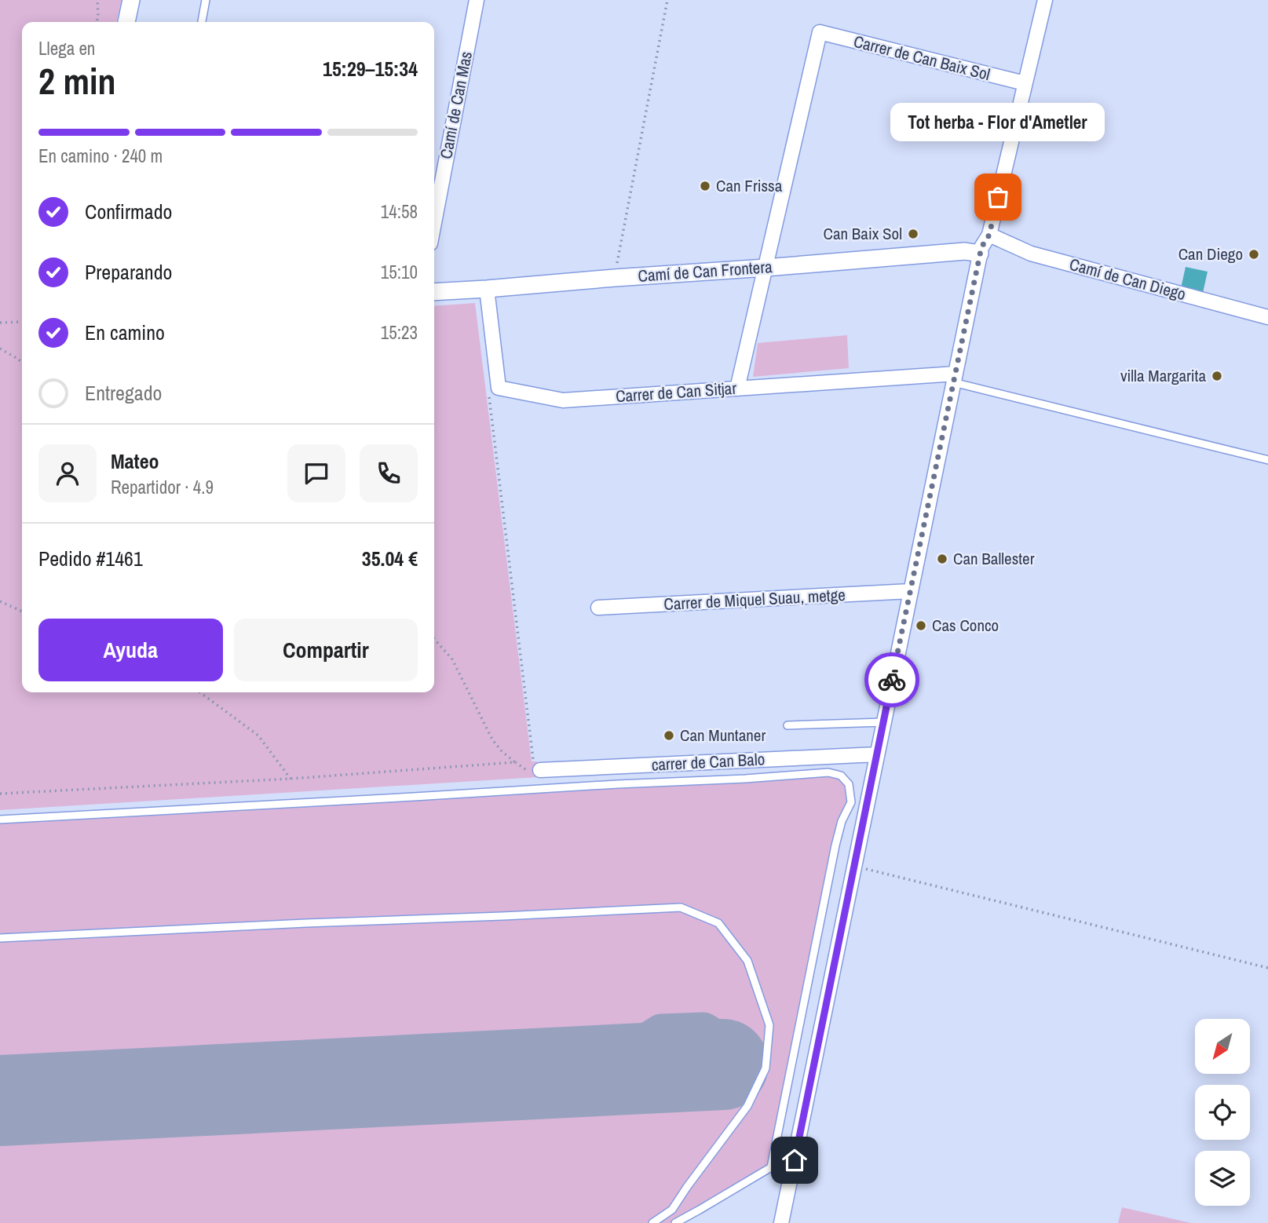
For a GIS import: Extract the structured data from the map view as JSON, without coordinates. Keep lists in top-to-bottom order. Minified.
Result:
{"streets":{"street":["Carrer de Can Baix Sol","Camí de Can Mas","Camí de Can Frontera","Camí de Can Diego","Carrer de Can Sitjar","Carrer de Miquel Suau, metge","carrer de Can Balo"]},"crossings":[["Carrer de Can Baix Sol","Camí de Can Frontera"],["Camí de Can Frontera","Carrer de Can Sitjar"]],"places":["Can Frissa","Tot herba - Flor d'Ametler","Can Baix Sol","Can Diego","villa Margarita","Can Ballester","Cas Conco","Can Muntaner"],"north":"bottom left","page":{"heading":["2 min","Llega en","15:29–15:34"],"panel":["Mateo","Repartidor · 4.9","Pedido #1461","35.04 €"],"bubble":"Tot herba - Flor d'Ametler","bar":"En camino · 240 m","list":[["Confirmado","14:58"],["Preparando","15:10"],["En camino","15:23"],"Entregado"],"buttons":["Ayuda","Compartir"]}}
